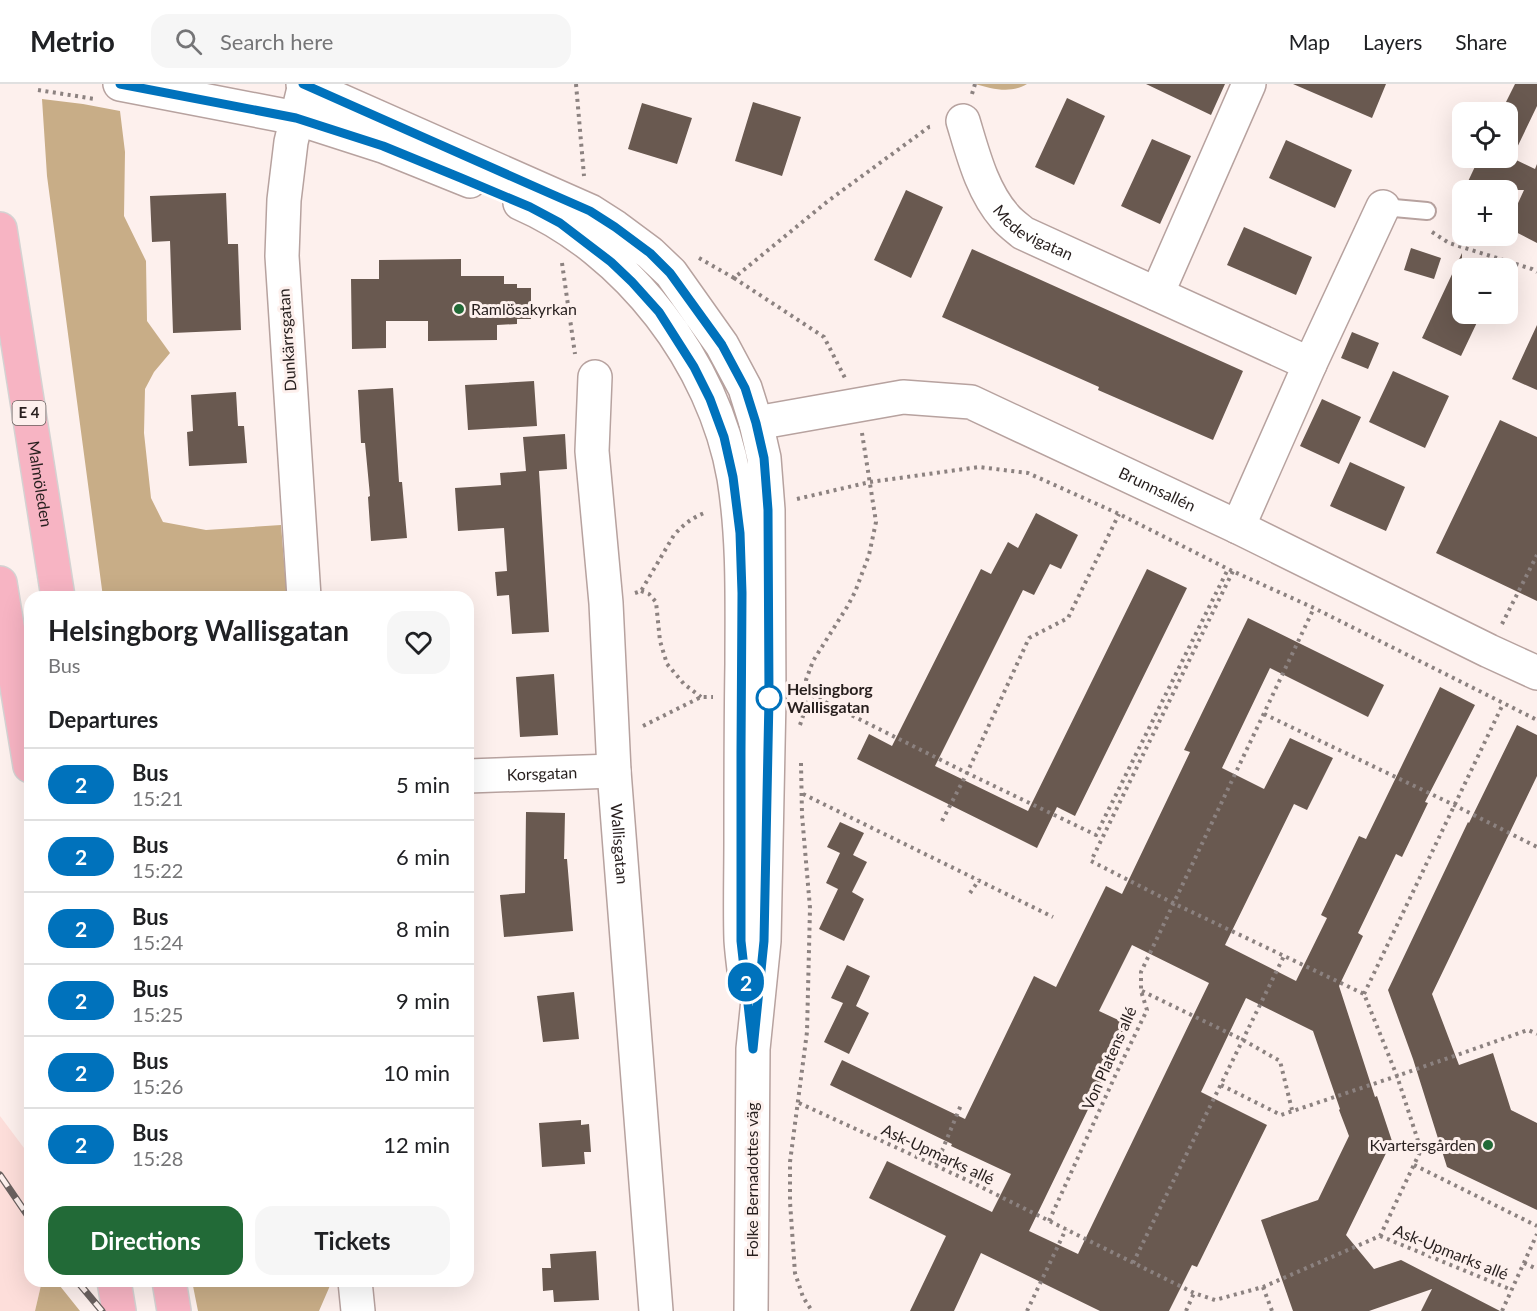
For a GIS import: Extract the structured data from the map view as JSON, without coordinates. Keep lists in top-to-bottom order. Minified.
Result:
{"streets":{"highway":["E 4","Malmöleden"],"street":["Medevigatan","Dunkärrsgatan","Brunnsallén","Korsgatan","Wallisgatan","Folke Bernadottes väg"],"path":["Von Platens allé","Ask-Upmarks allé"]},"crossings":[["Dunkärrsgatan","Folke Bernadottes väg"],["Brunnsallén","Folke Bernadottes väg"],["Korsgatan","Wallisgatan"],["Von Platens allé","Ask-Upmarks allé"]],"places":["Ramlösakyrkan","Helsingborg Wallisgatan","Kvartersgården"],"lines":["bus line 2"],"page":{"header":"Metrio","search":"Search here","nav":["Map","Layers","Share"],"on_map":"2","map_buttons":["+","−"],"heading":[["Helsingborg Wallisgatan","Bus"],"Departures"],"list":[{"mark":"2","name":"Bus","note":"15:21","value":"5 min"},{"mark":"2","name":"Bus","note":"15:22","value":"6 min"},{"mark":"2","name":"Bus","note":"15:24","value":"8 min"},{"mark":"2","name":"Bus","note":"15:25","value":"9 min"},{"mark":"2","name":"Bus","note":"15:26","value":"10 min"},{"mark":"2","name":"Bus","note":"15:28","value":"12 min"}],"buttons":["Directions","Tickets"]}}
